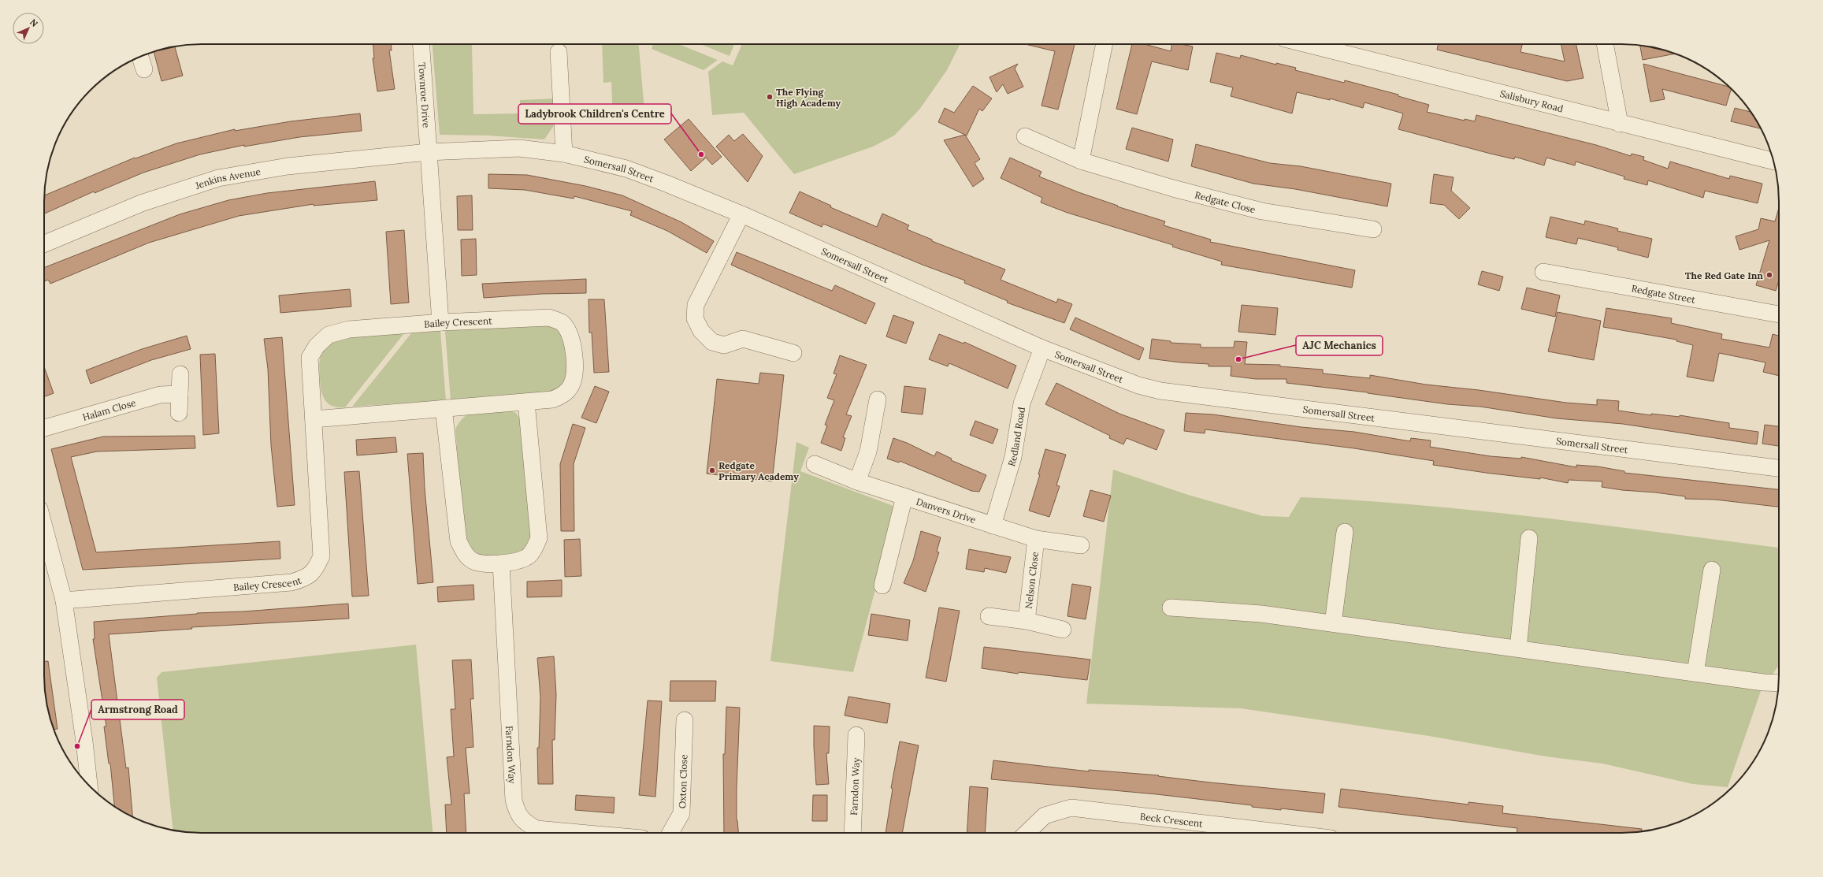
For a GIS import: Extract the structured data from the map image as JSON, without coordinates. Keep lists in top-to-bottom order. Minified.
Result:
{"streets":{"street":["Townroe Drive","Salisbury Road","Somersall Street","Jenkins Avenue","Redgate Close","Redgate Street","Bailey Crescent","Halam Close","Redland Road","Danvers Drive","Nelson Close","Farndon Way","Oxton Close","Beck Crescent"]},"crossings":[["Townroe Drive","Somersall Street"],["Townroe Drive","Jenkins Avenue"],["Townroe Drive","Bailey Crescent"],["Somersall Street","Jenkins Avenue"],["Somersall Street","Redland Road"],["Redland Road","Danvers Drive"],["Danvers Drive","Nelson Close"]],"places":["The Flying High Academy","Ladybrook Children's Centre","The Red Gate Inn","AJC Mechanics","Redgate Primary Academy","Armstrong Road"],"north":"top right"}
